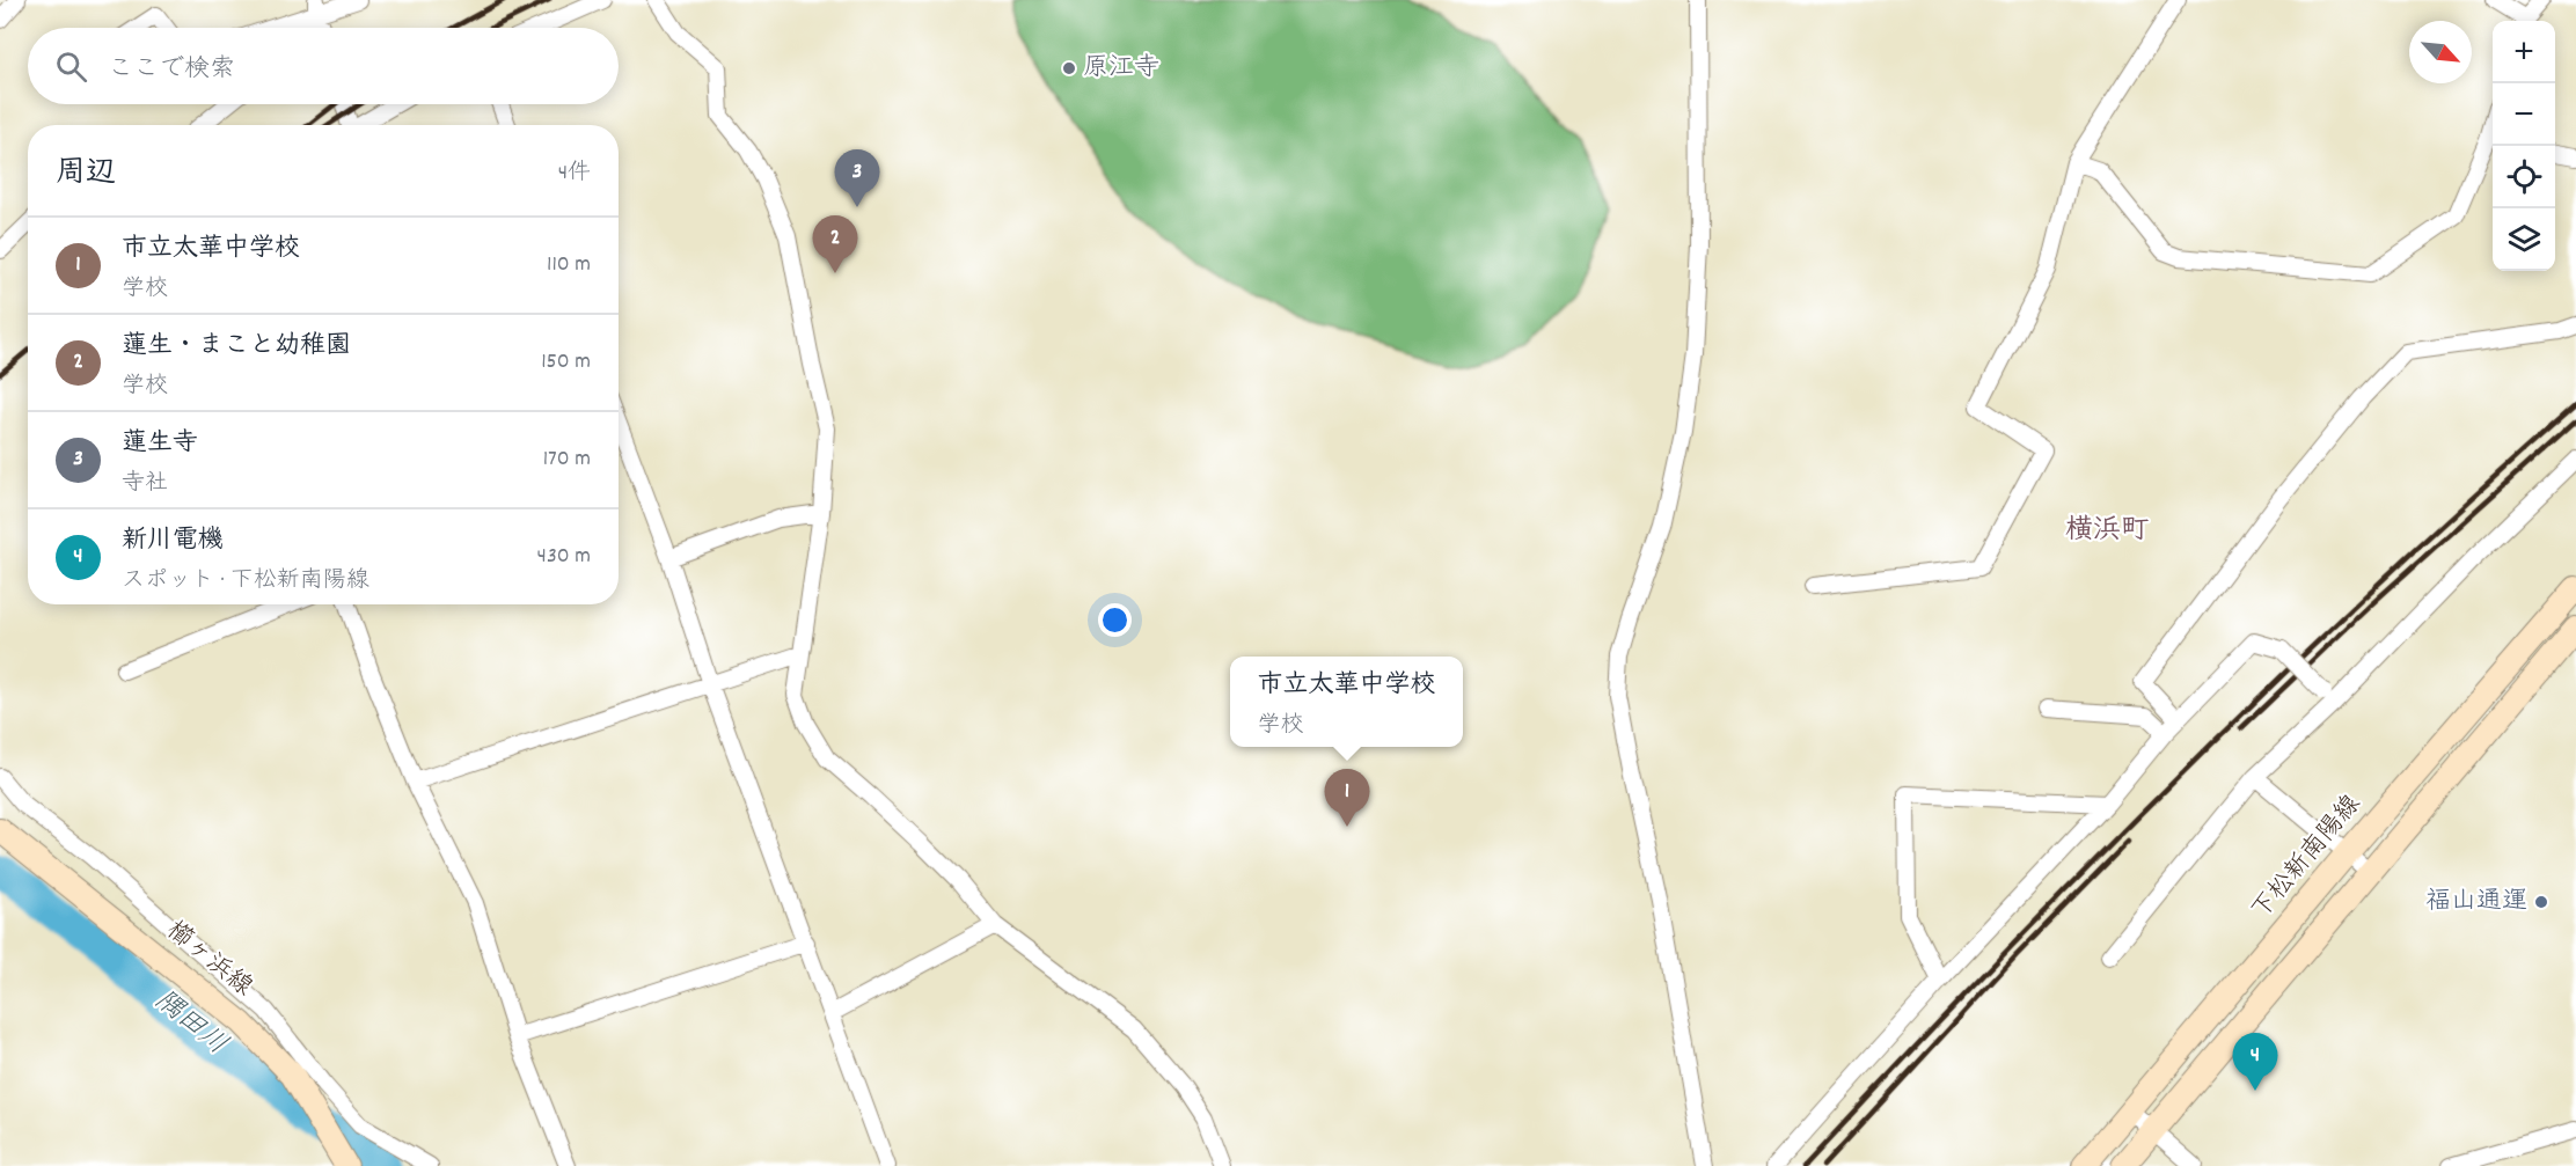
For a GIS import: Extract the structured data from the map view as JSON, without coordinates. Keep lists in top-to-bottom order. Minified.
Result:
{"streets":{"main road":["下松新南陽線","櫛ヶ浜線"]},"districts":["横浜町"],"water":["隅田川"],"places":["原江寺","福山通運"],"north":"bottom right","page":{"map_buttons":["+","−"],"search":"ここで検索","heading":["周辺","4件"],"pins":["3","2","1","4"],"list":[{"mark":"1","name":"市立太華中学校","note":"学校","value":"110 m"},{"mark":"2","name":"蓮生・まこと幼稚園","note":"学校","value":"150 m"},{"mark":"3","name":"蓮生寺","note":"寺社","value":"170 m"},{"mark":"4","name":"新川電機","note":"スポット · 下松新南陽線","value":"430 m"}],"popup":["市立太華中学校","学校"]}}
